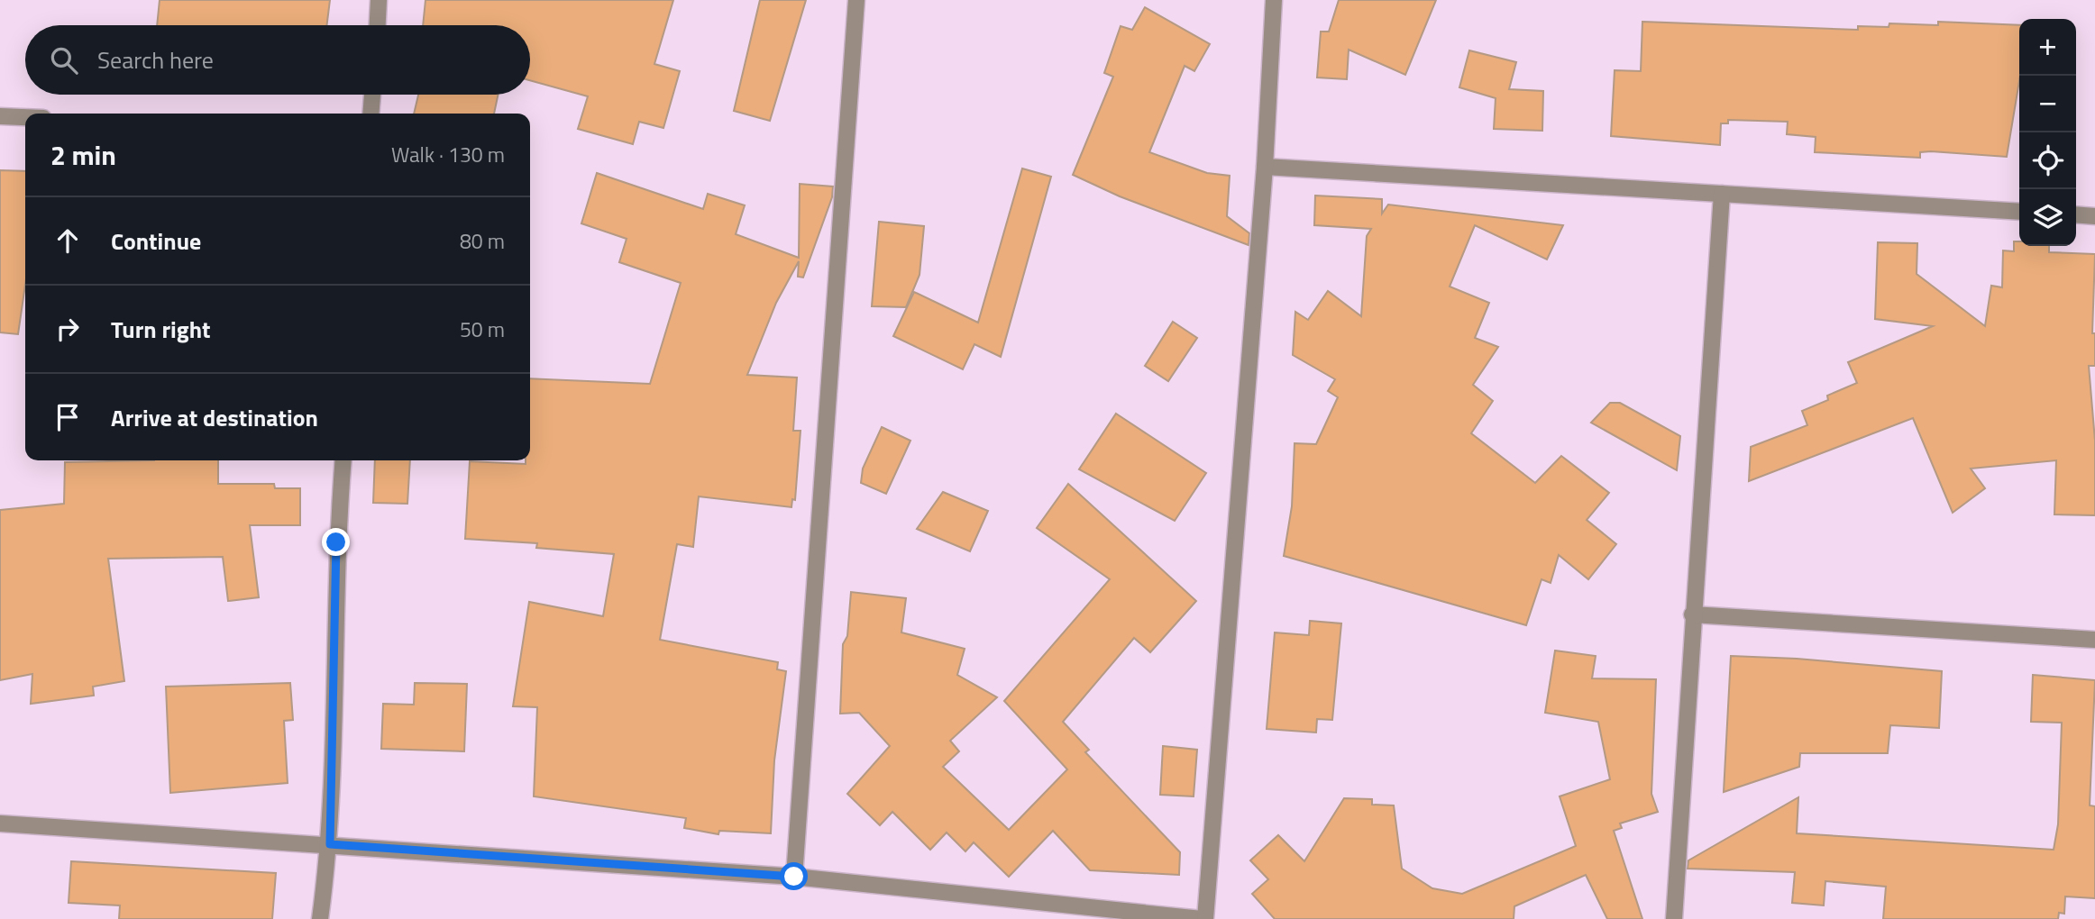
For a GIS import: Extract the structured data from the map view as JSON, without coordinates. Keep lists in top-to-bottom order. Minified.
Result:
{"page":{"map_buttons":["+","−"],"search":"Search here","heading":["2 min","Walk · 130 m"],"list":[["Continue","80 m"],["Turn right","50 m"],"Arrive at destination"]}}
